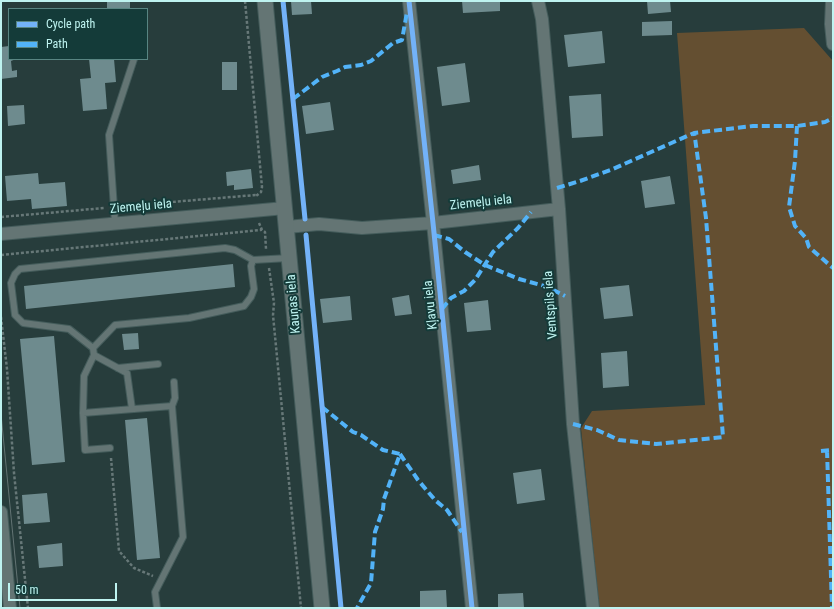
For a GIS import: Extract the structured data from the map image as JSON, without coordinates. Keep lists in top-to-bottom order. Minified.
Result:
{"streets":{"street":["Ziemeļu iela","Kauņas iela","Kļavu iela","Ventspils iela"]},"crossings":[["Ziemeļu iela","Kauņas iela"],["Ziemeļu iela","Kļavu iela"],["Ziemeļu iela","Ventspils iela"]],"legend":["Cycle path","Path"],"scale_bar":"50 m"}
